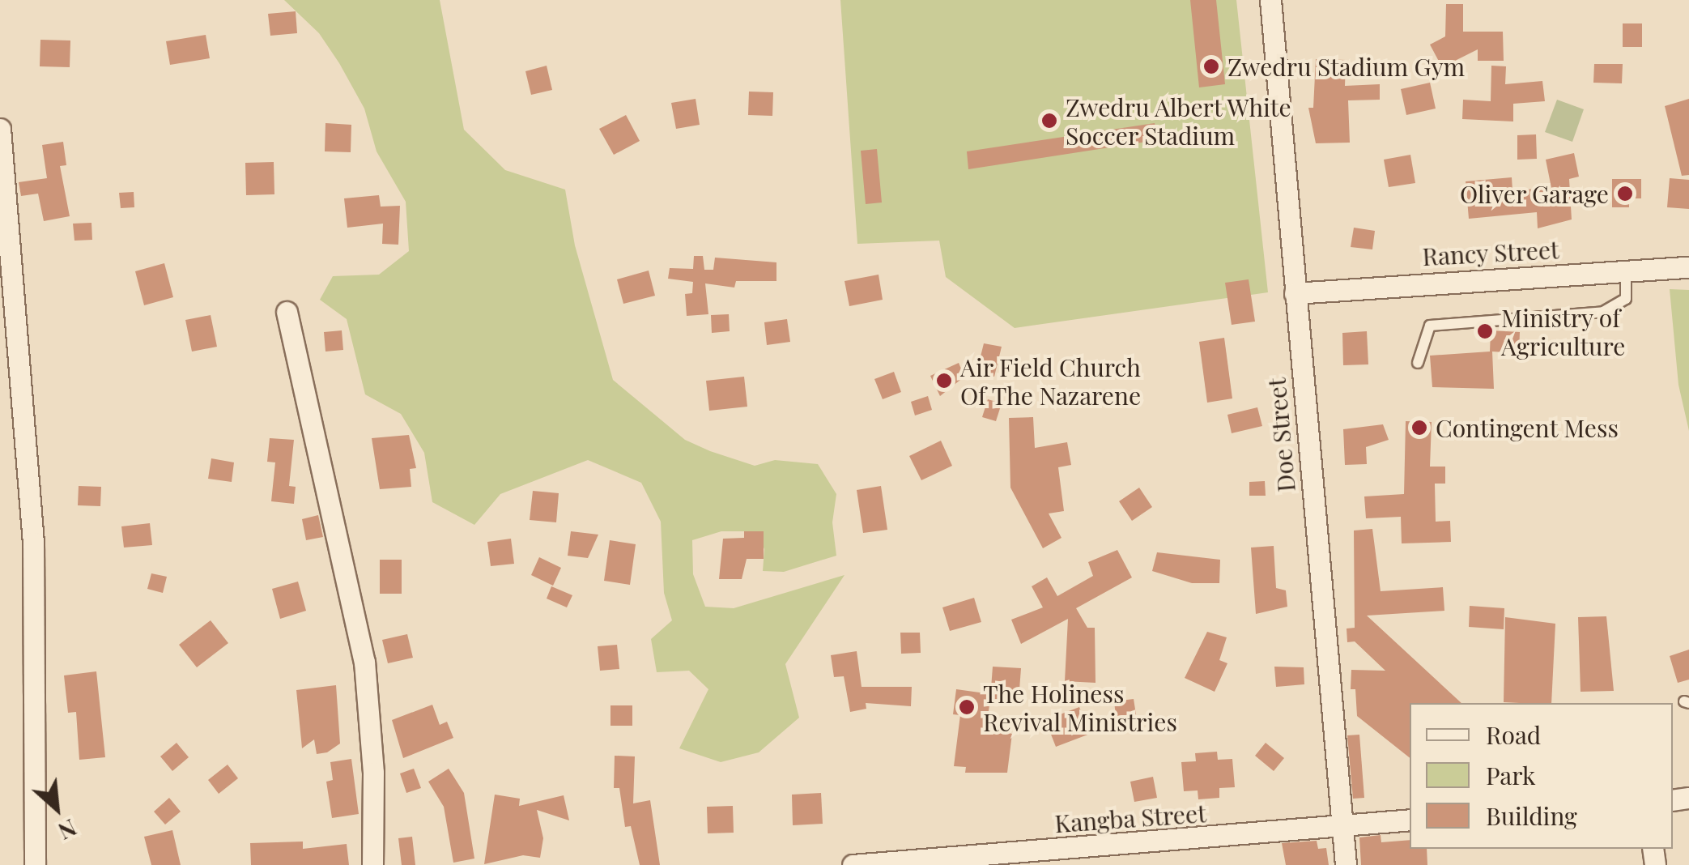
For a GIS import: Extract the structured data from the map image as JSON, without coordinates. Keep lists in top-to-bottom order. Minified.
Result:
{"streets":{"street":["Rancy Street","Doe Street","Kangba Street"]},"crossings":[["Rancy Street","Doe Street"],["Doe Street","Kangba Street"]],"places":["Zwedru Stadium Gym","Zwedru Albert White Soccer Stadium","Oliver Garage","Ministry of Agriculture","Air Field Church Of The Nazarene","Contingent Mess","The Holiness Revival Ministries"],"legend":["Road","Park","Building"],"north":"bottom right"}
